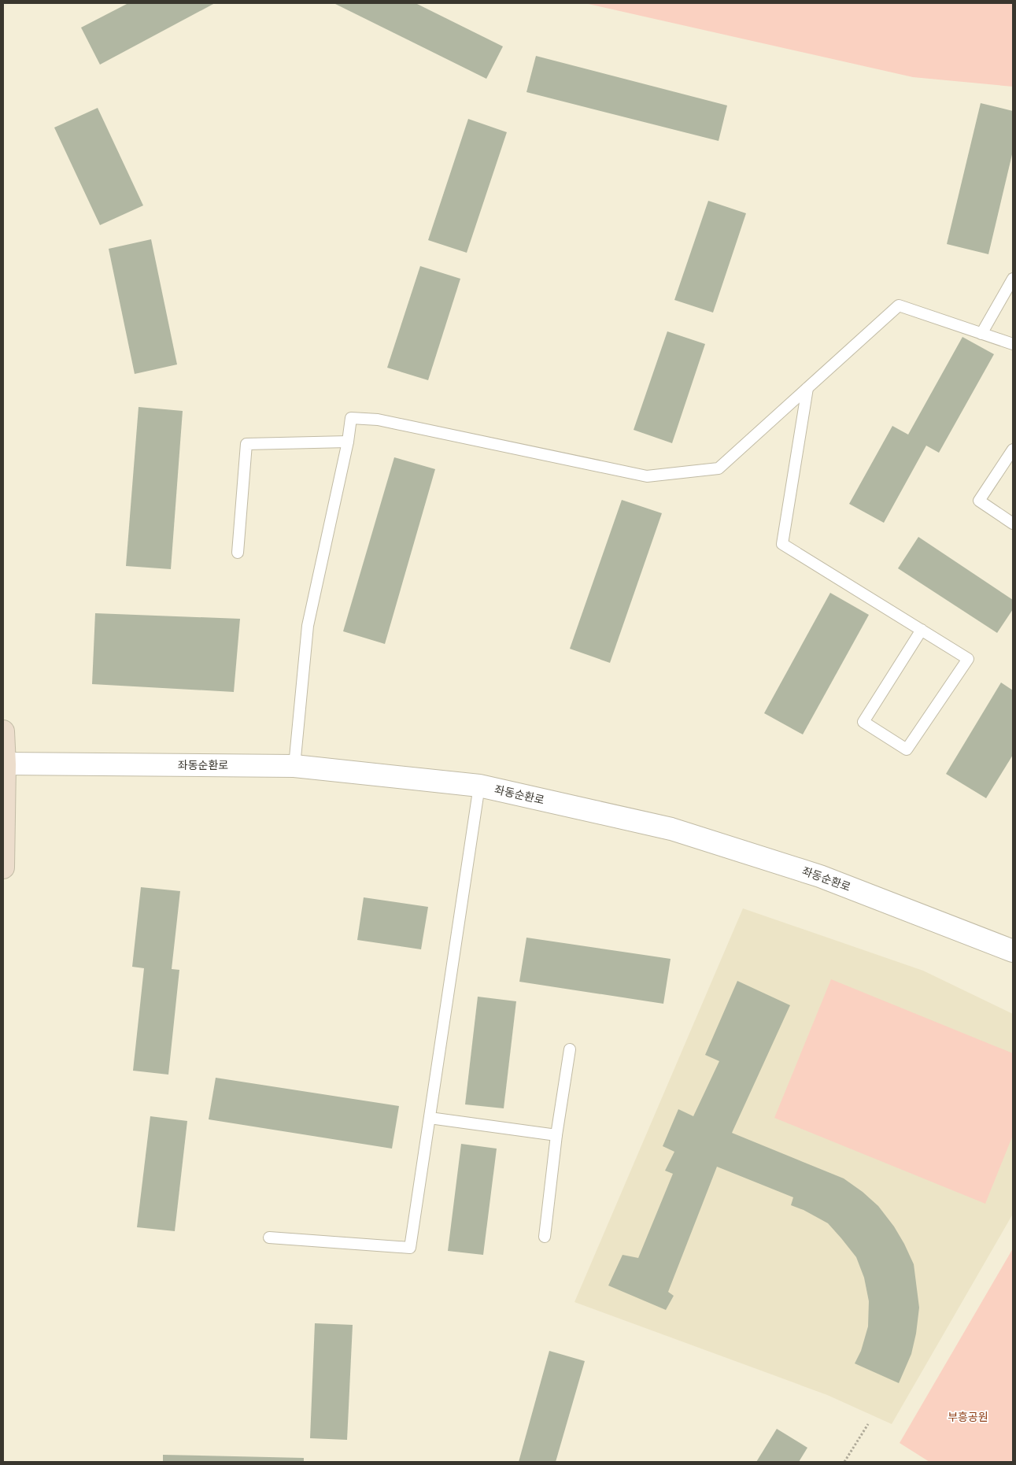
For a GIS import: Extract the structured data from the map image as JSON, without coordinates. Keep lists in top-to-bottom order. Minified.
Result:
{"streets":{"street":["좌동순환로"]},"parks":["부흥공원"]}
